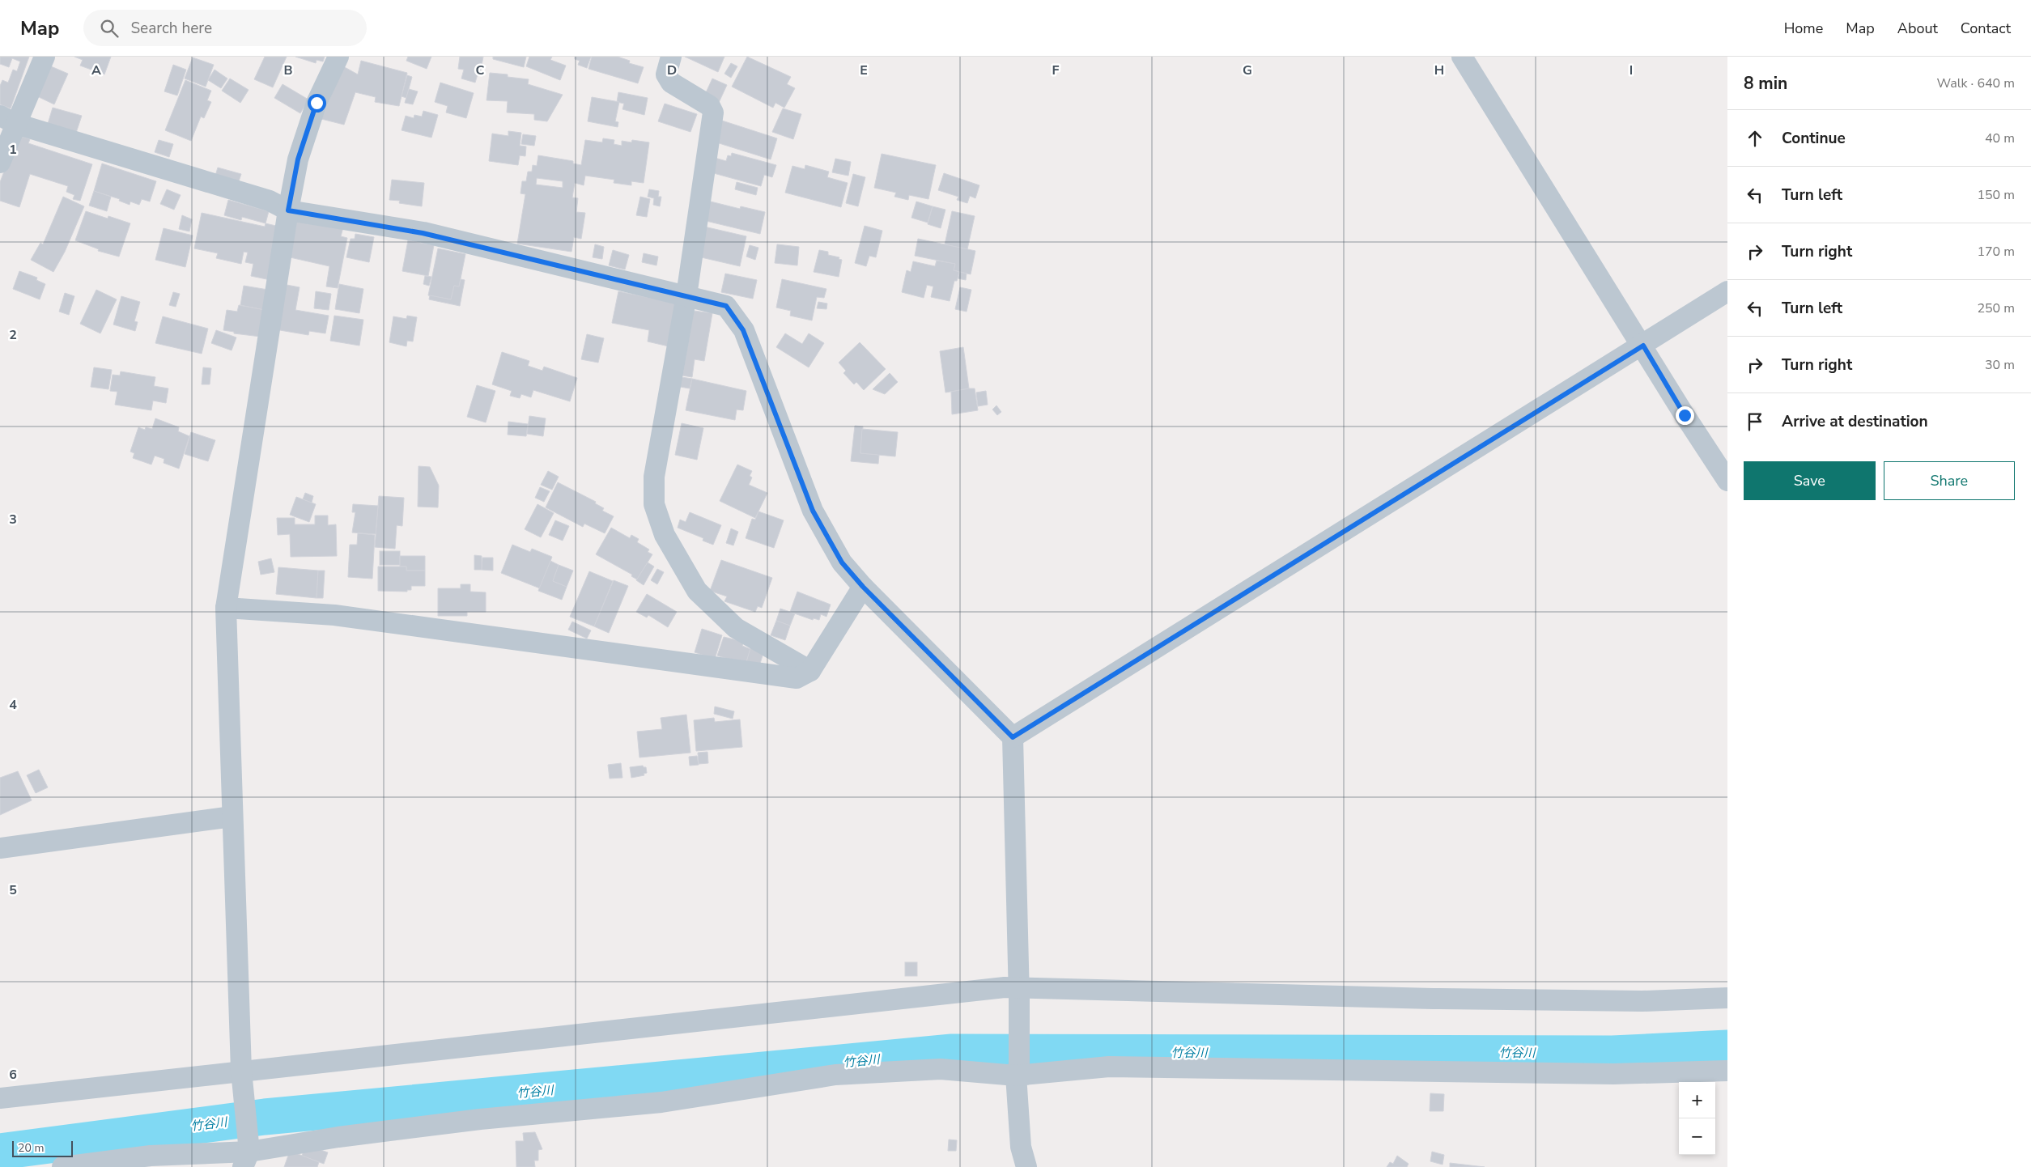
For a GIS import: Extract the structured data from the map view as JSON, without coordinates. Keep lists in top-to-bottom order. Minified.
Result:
{"water":["竹谷川"],"scale_bar":"20 m","page":{"header":"Map","search":"Search here","nav":["Home","Map","About","Contact"],"heading":["8 min","Walk · 640 m"],"list":[["Continue","40 m"],["Turn left","150 m"],["Turn right","170 m"],["Turn left","250 m"],["Turn right","30 m"],"Arrive at destination"],"buttons":["Save","Share"],"map_buttons":["+","−"],"scale":"20 m"},"grid":{"columns":["A","B","C","D","E","F","G","H","I"],"rows":["1","2","3","4","5","6"]}}
